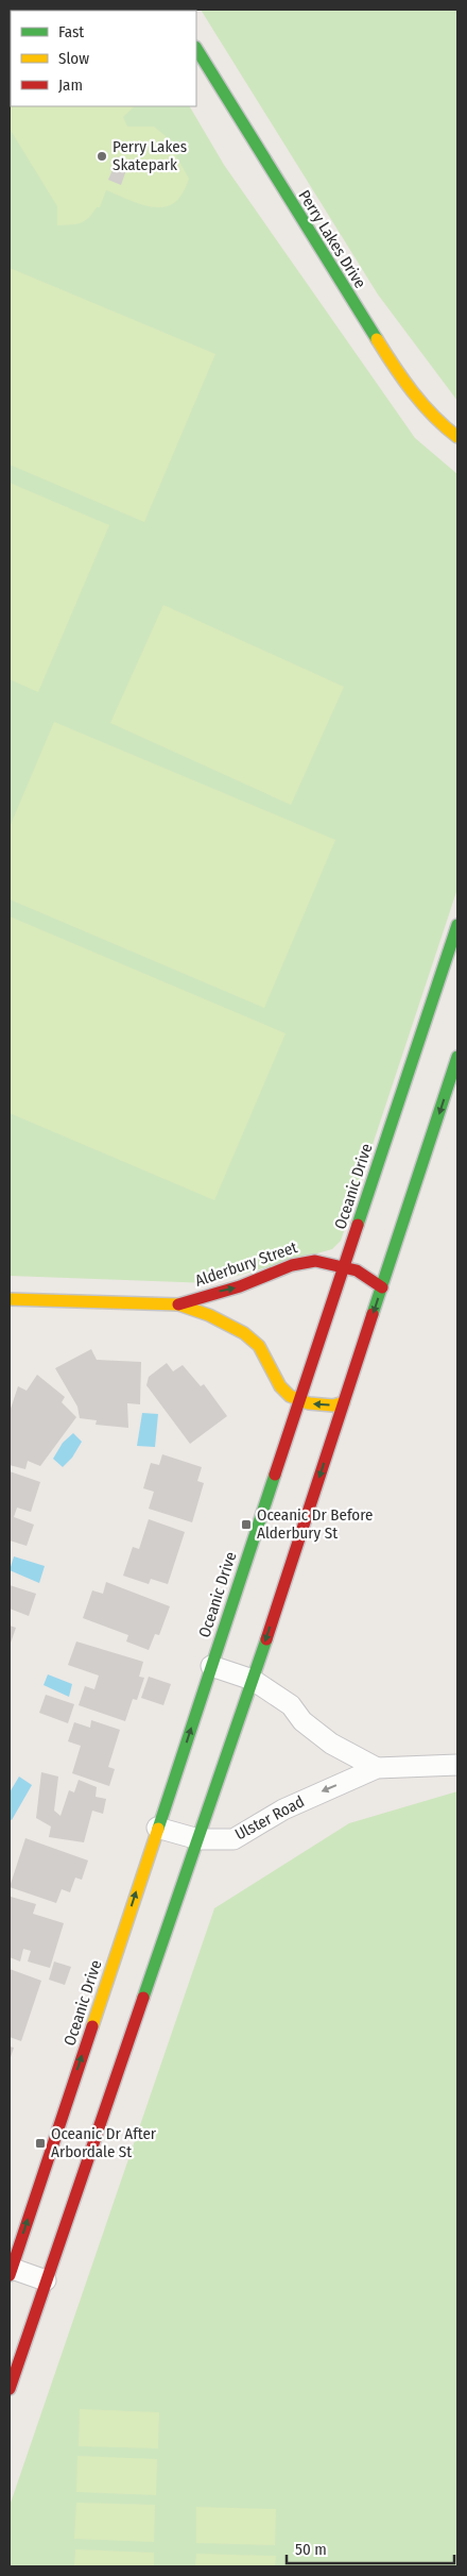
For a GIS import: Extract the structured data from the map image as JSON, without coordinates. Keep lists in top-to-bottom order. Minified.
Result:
{"streets":{"main road":["Perry Lakes Drive","Oceanic Drive","Alderbury Street"],"street":["Ulster Road"]},"crossings":[["Oceanic Drive","Alderbury Street"],["Oceanic Drive","Ulster Road"]],"one_way":["Ulster Road"],"places":{"other":["Perry Lakes Skatepark"],"transit":["Oceanic Dr Before Alderbury St","Oceanic Dr After Arbordale St"]},"legend":["Fast","Slow","Jam"],"scale_bar":"50 m"}
